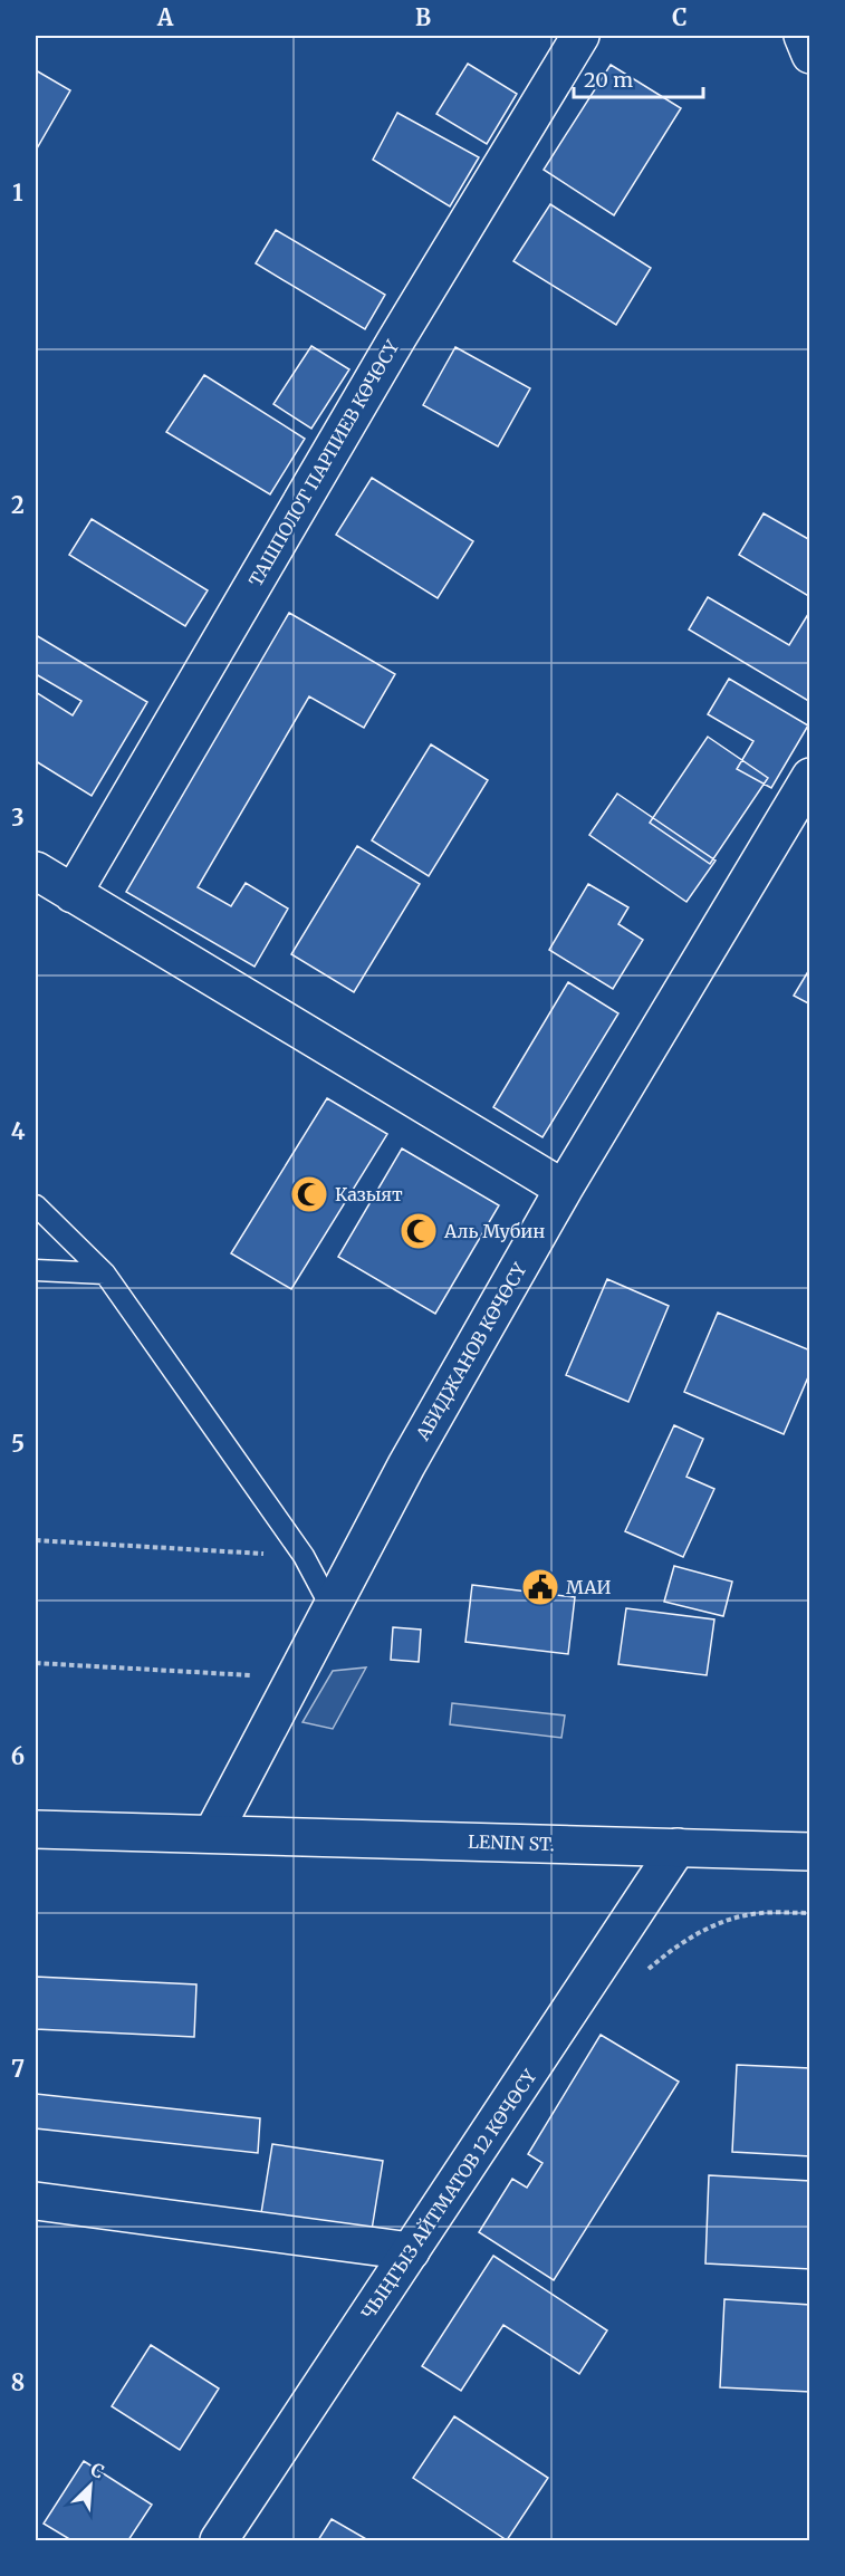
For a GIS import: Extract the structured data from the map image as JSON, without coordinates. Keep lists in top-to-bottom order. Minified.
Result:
{"streets":{"main road":["ТАШПОЛОТ ПАРПИЕВ КӨЧӨСҮ","АБИДЖАНОВ КӨЧӨСҮ","LENIN ST.","ЧЫҢГЫЗ АЙТМАТОВ 12 КӨЧӨСҮ"]},"crossings":[["АБИДЖАНОВ КӨЧӨСҮ","LENIN ST."],["LENIN ST.","ЧЫҢГЫЗ АЙТМАТОВ 12 КӨЧӨСҮ"]],"places":{"mosque":["Казыят","Аль Мубин"],"public building":["МАИ"]},"scale_bar":"20 m","north":"top right","grid":{"columns":["A","B","C"],"rows":["1","2","3","4","5","6","7","8"]}}
